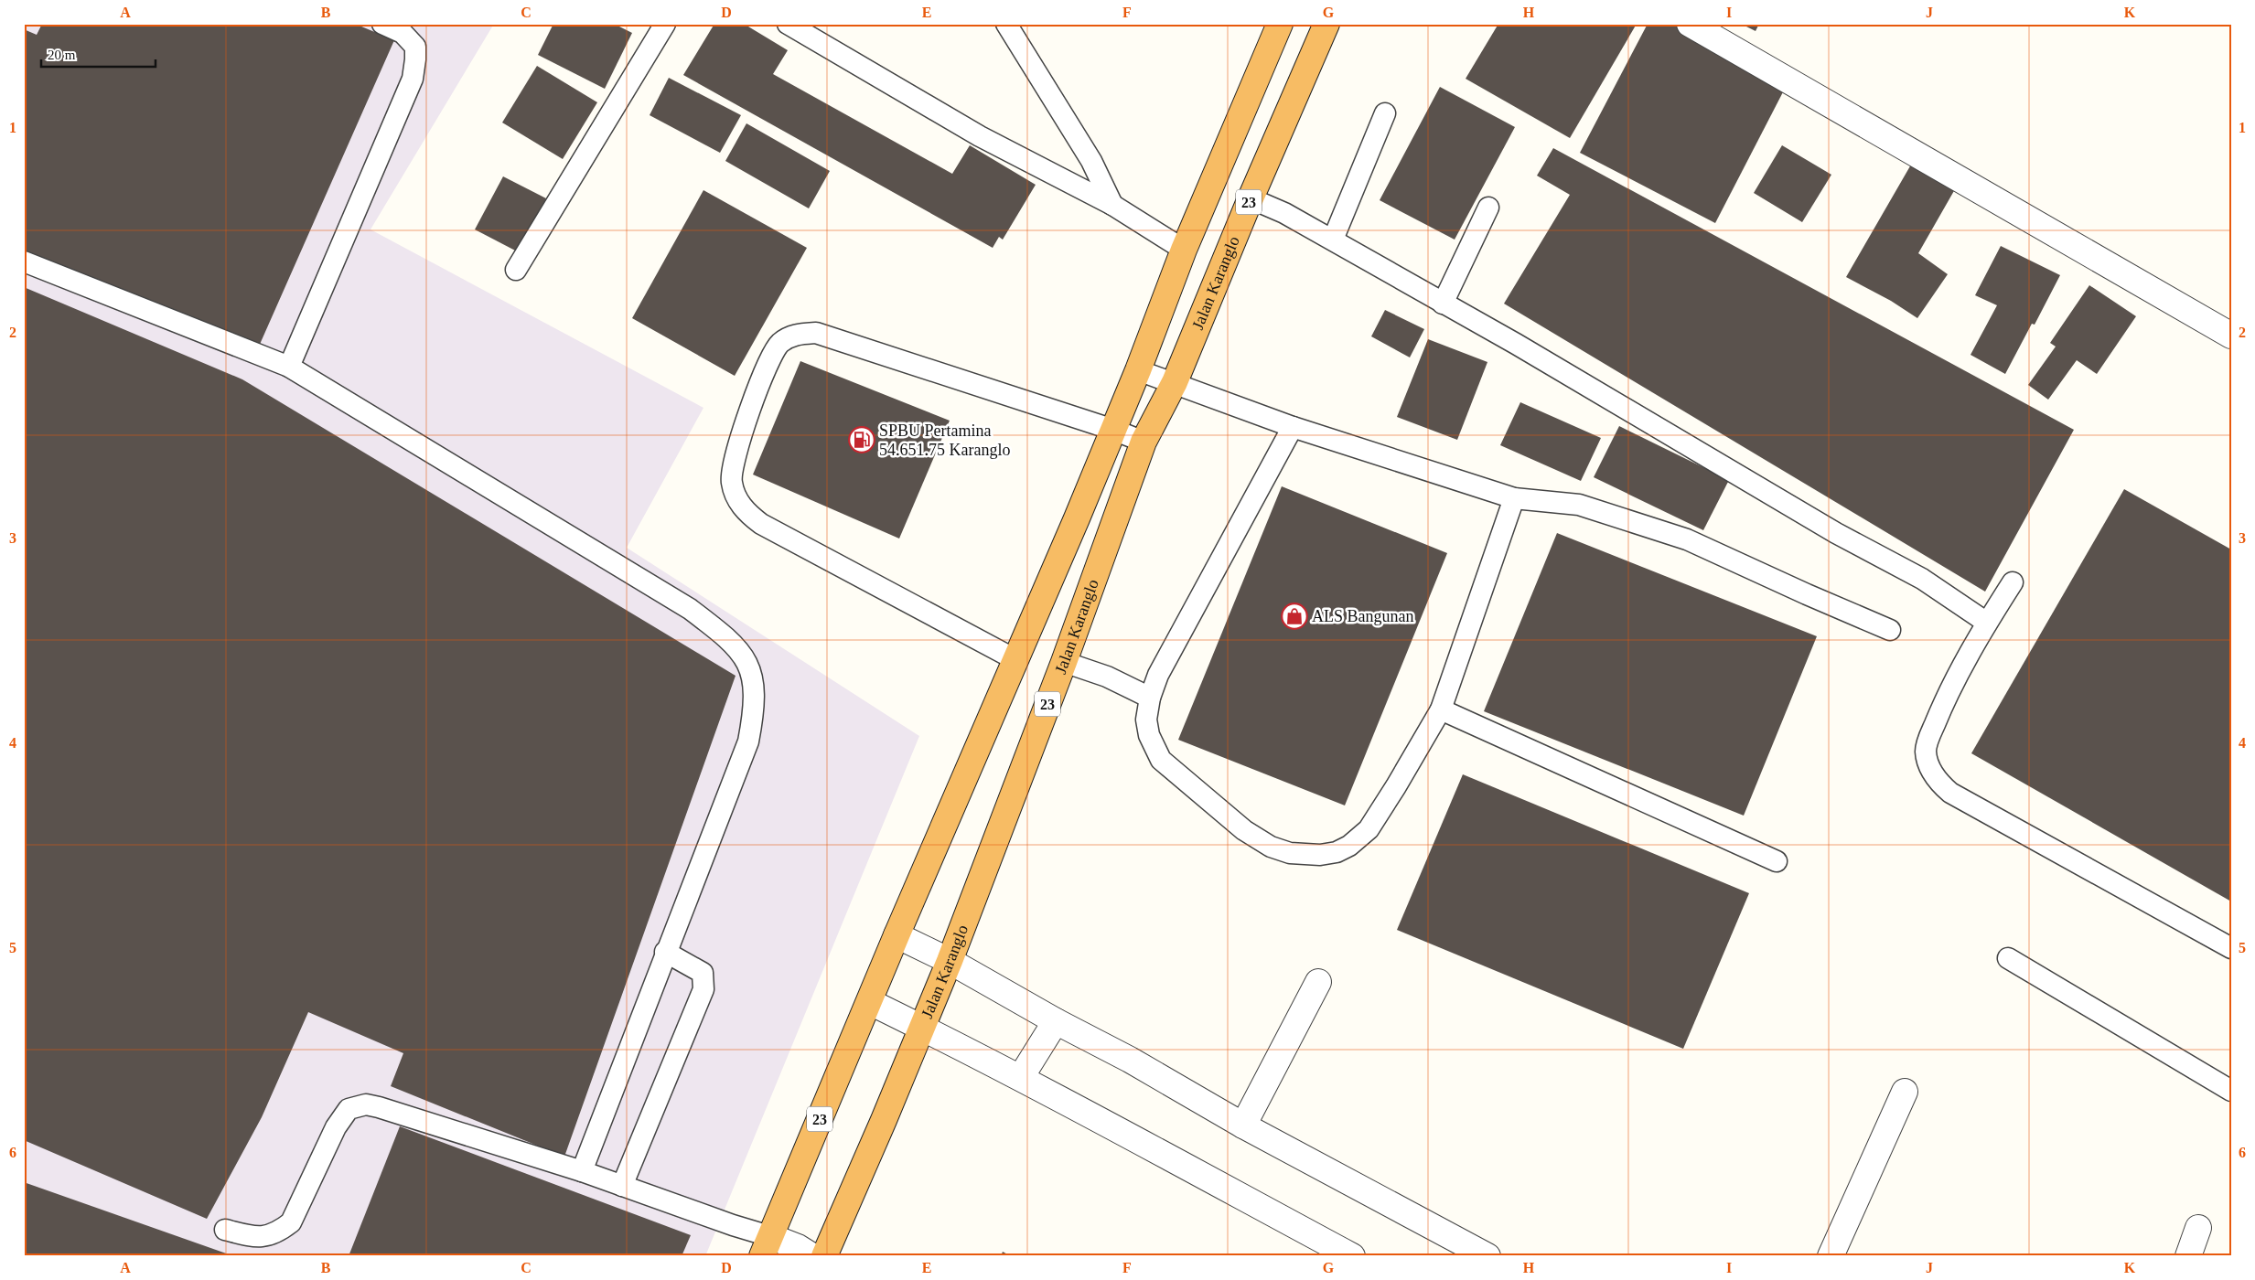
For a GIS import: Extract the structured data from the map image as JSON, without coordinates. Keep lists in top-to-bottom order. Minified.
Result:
{"streets":{"highway":["23","Jalan Karanglo"]},"places":{"fuel station":["SPBU Pertamina 54.651.75 Karanglo"],"shop":["ALS Bangunan"]},"scale_bar":"20 m","grid":{"columns":["A","B","C","D","E","F","G","H","I","J","K"],"rows":["1","2","3","4","5","6"]}}
